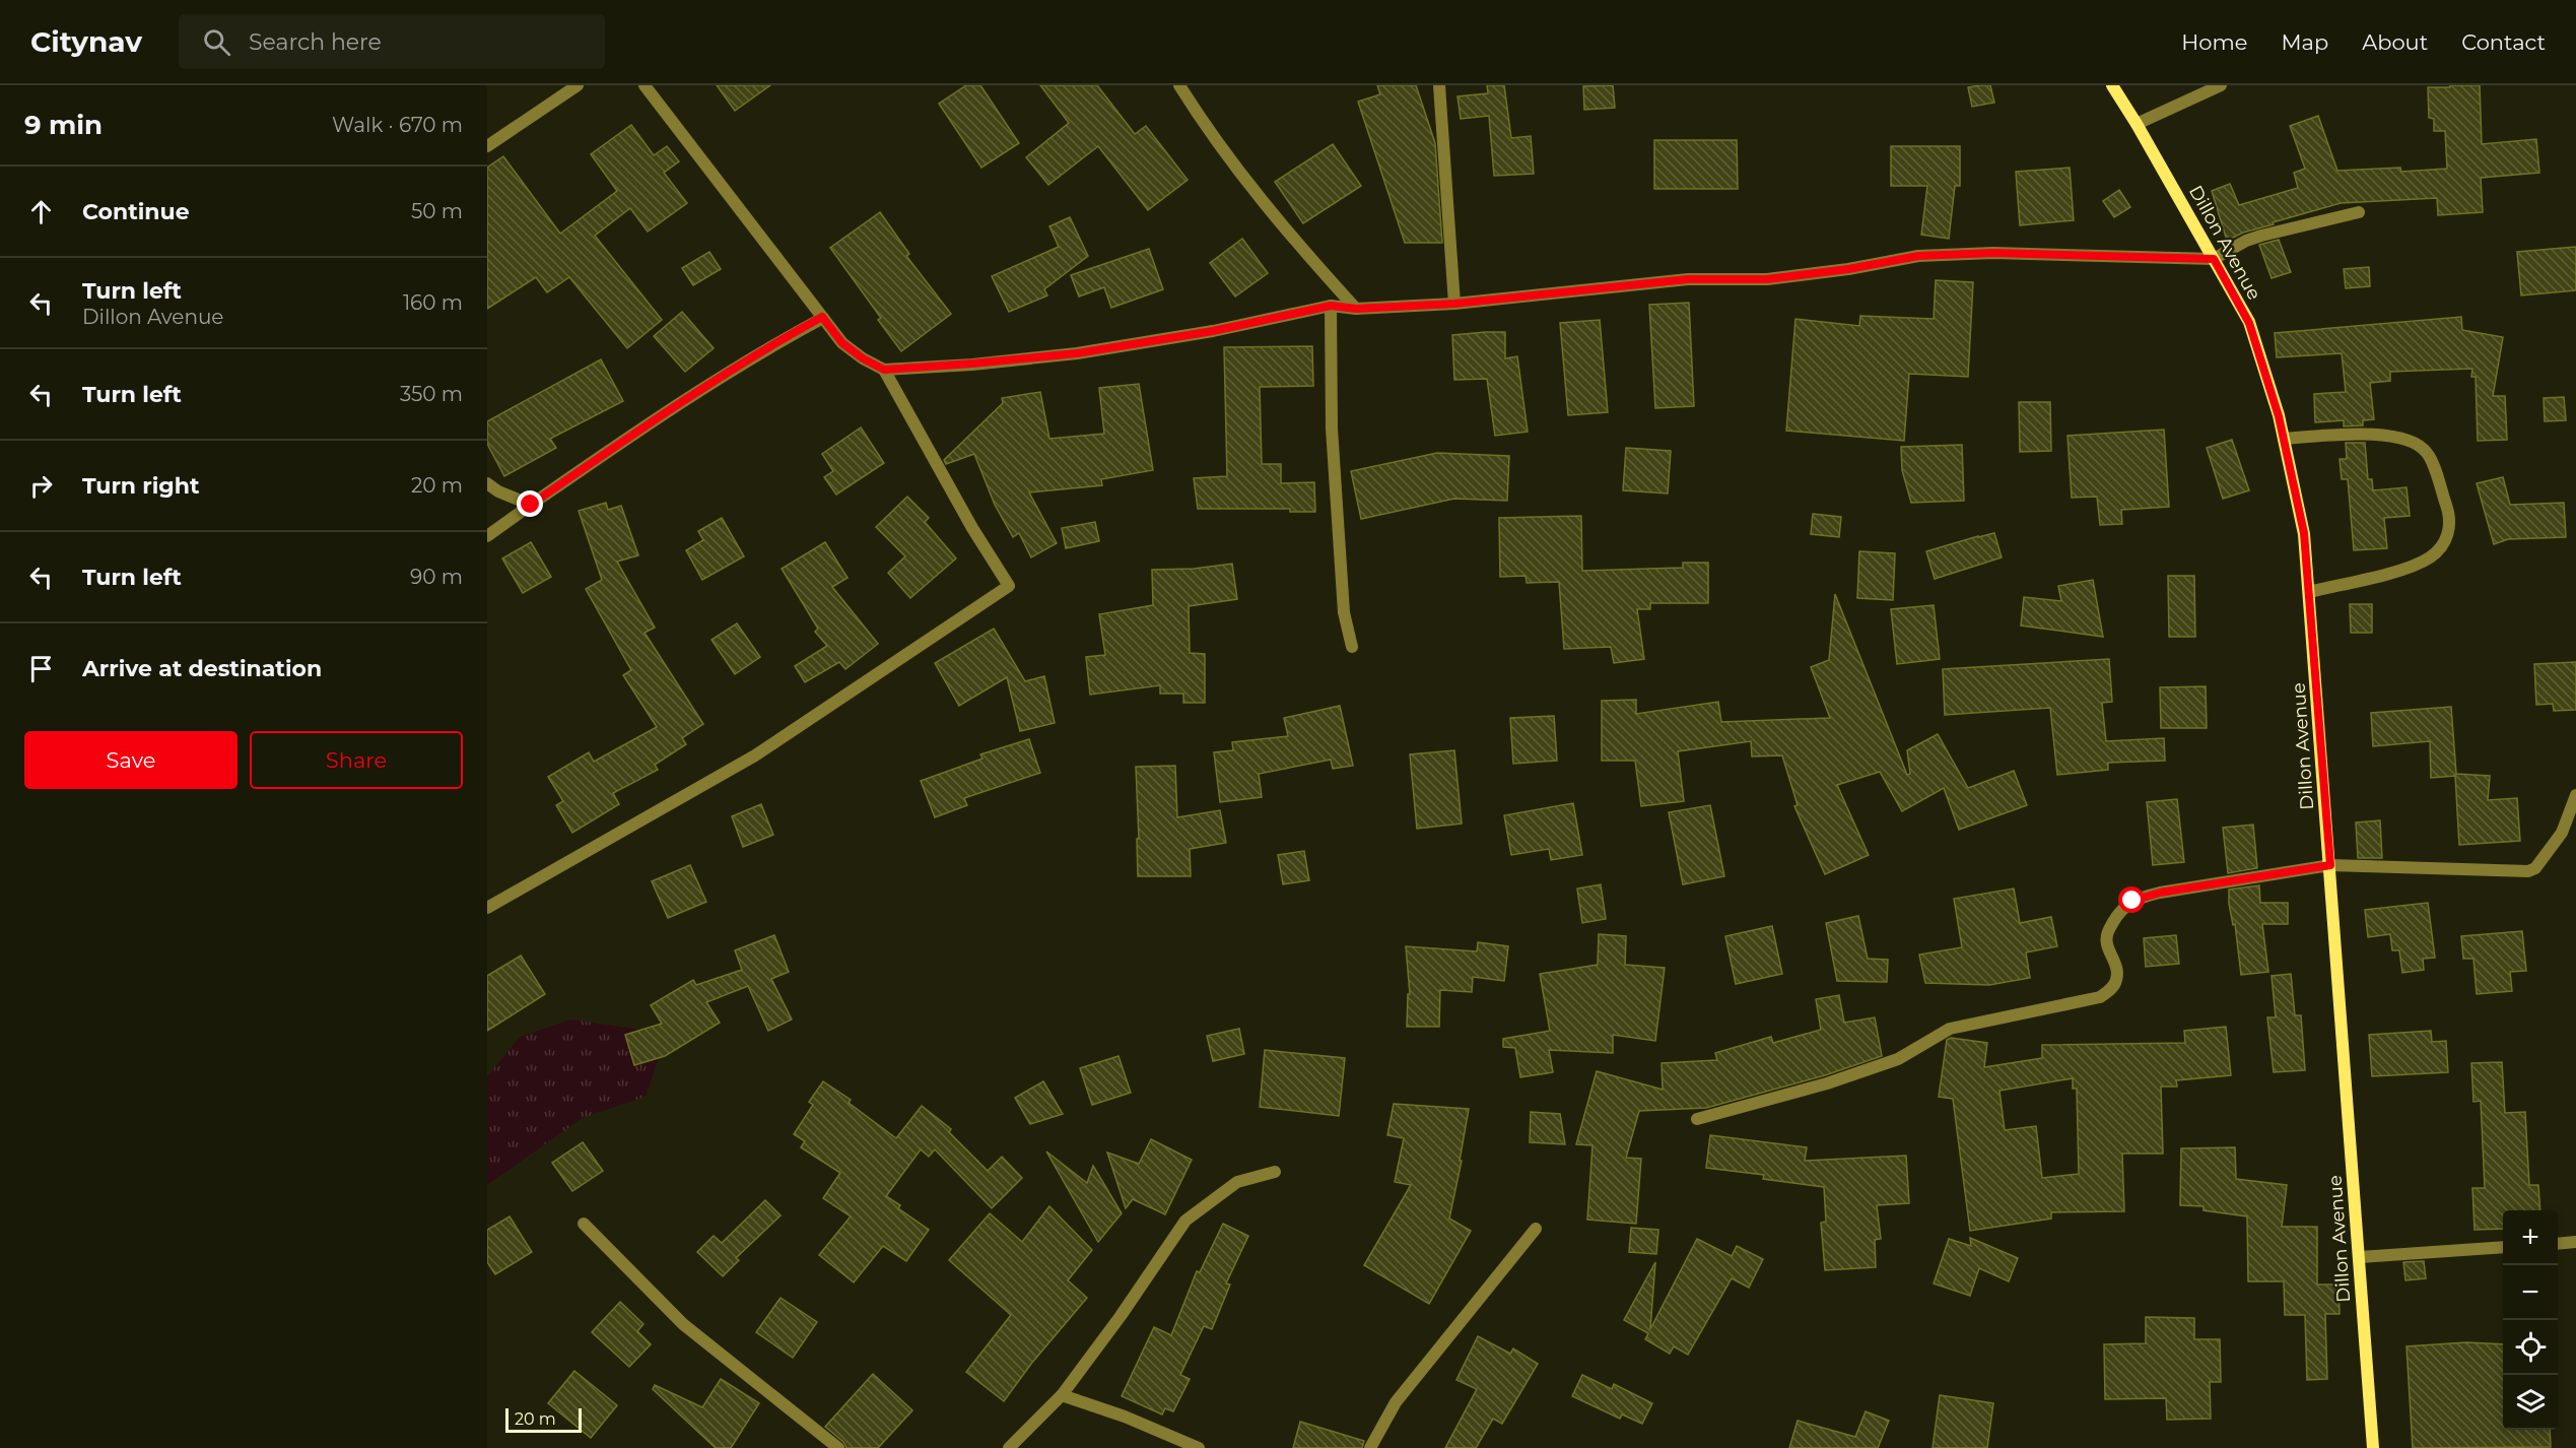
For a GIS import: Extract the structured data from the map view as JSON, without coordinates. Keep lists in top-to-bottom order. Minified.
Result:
{"streets":{"street":["Dillon Avenue"]},"scale_bar":"20 m","page":{"header":"Citynav","search":"Search here","nav":["Home","Map","About","Contact"],"heading":["9 min","Walk · 670 m"],"list":[["Continue","50 m"],["Turn left","Dillon Avenue","160 m"],["Turn left","350 m"],["Turn right","20 m"],["Turn left","90 m"],"Arrive at destination"],"buttons":["Save","Share"],"map_buttons":["+","−"],"scale":"20 m"}}
